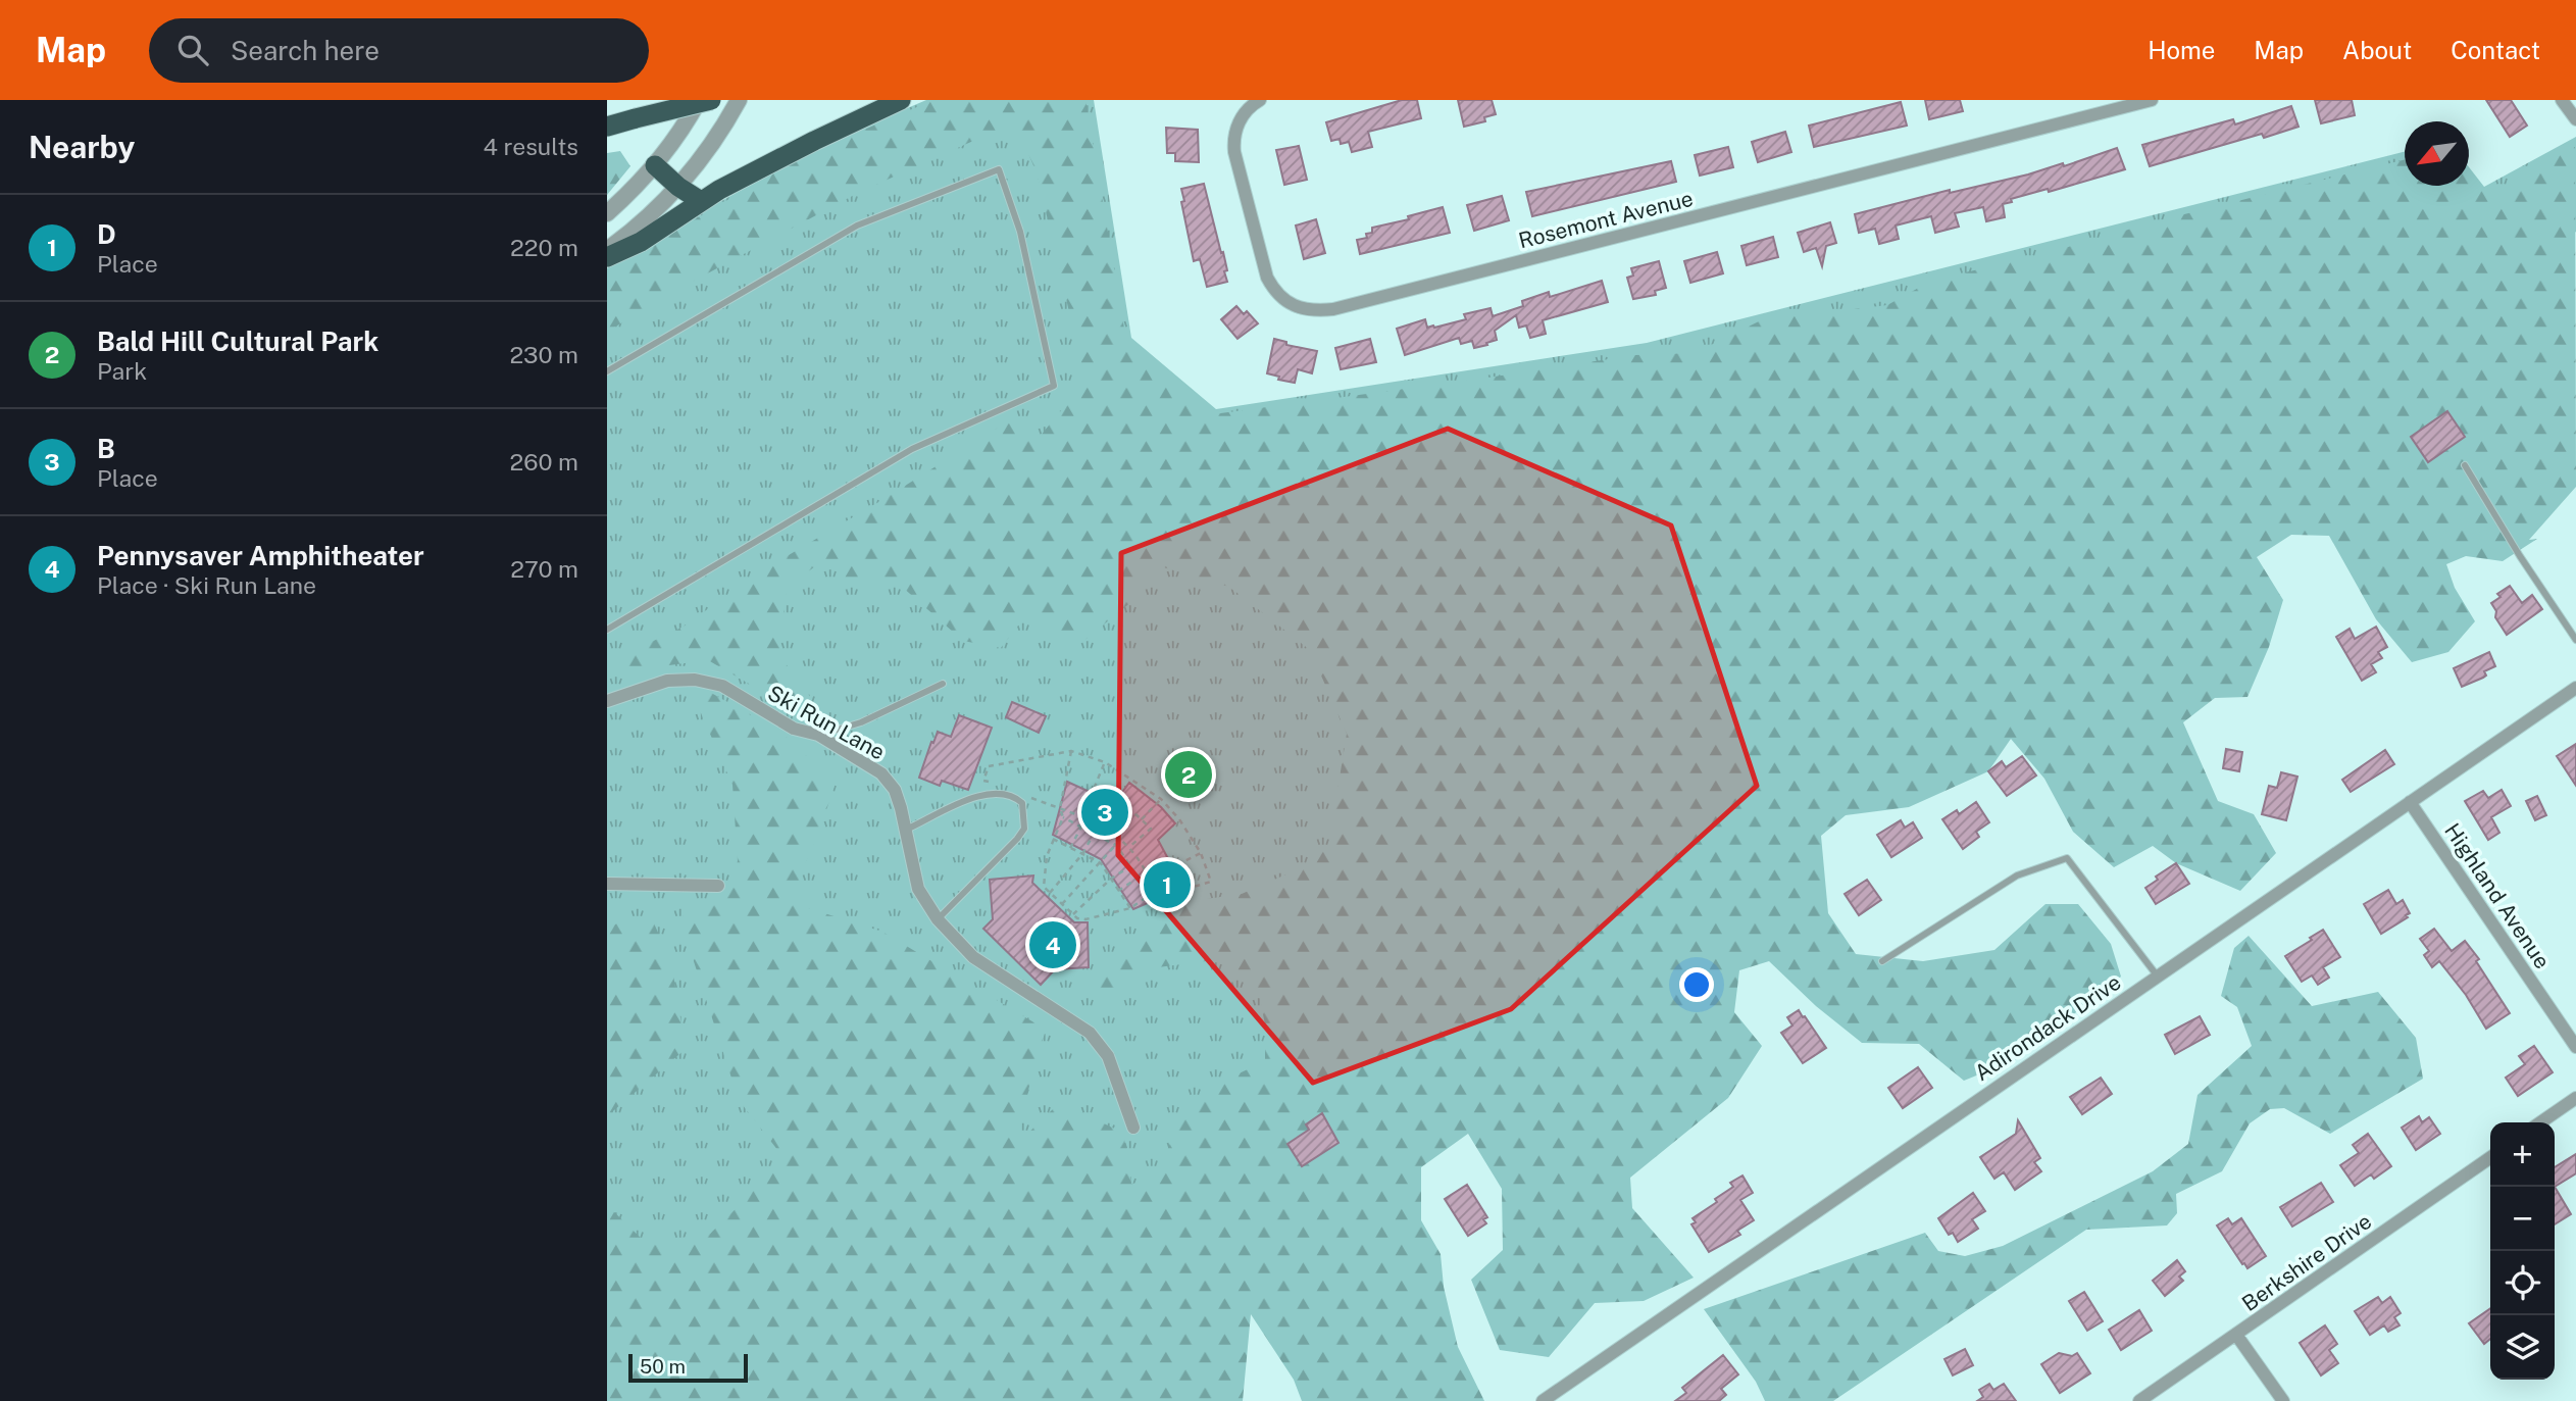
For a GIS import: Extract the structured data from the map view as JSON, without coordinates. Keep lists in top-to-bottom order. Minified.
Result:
{"streets":{"street":["Rosemont Avenue","Ski Run Lane","Highland Avenue","Adirondack Drive","Berkshire Drive"]},"crossings":[["Highland Avenue","Adirondack Drive"]],"scale_bar":"50 m","north":"bottom left","page":{"header":"Map","search":"Search here","nav":["Home","Map","About","Contact"],"heading":["Nearby","4 results"],"list":[{"mark":"1","name":"D","note":"Place","value":"220 m"},{"mark":"2","name":"Bald Hill Cultural Park","note":"Park","value":"230 m"},{"mark":"3","name":"B","note":"Place","value":"260 m"},{"mark":"4","name":"Pennysaver Amphitheater","note":"Place · Ski Run Lane","value":"270 m"}],"pins":["2","3","1","4"],"map_buttons":["+","−"],"scale":"50 m"}}
